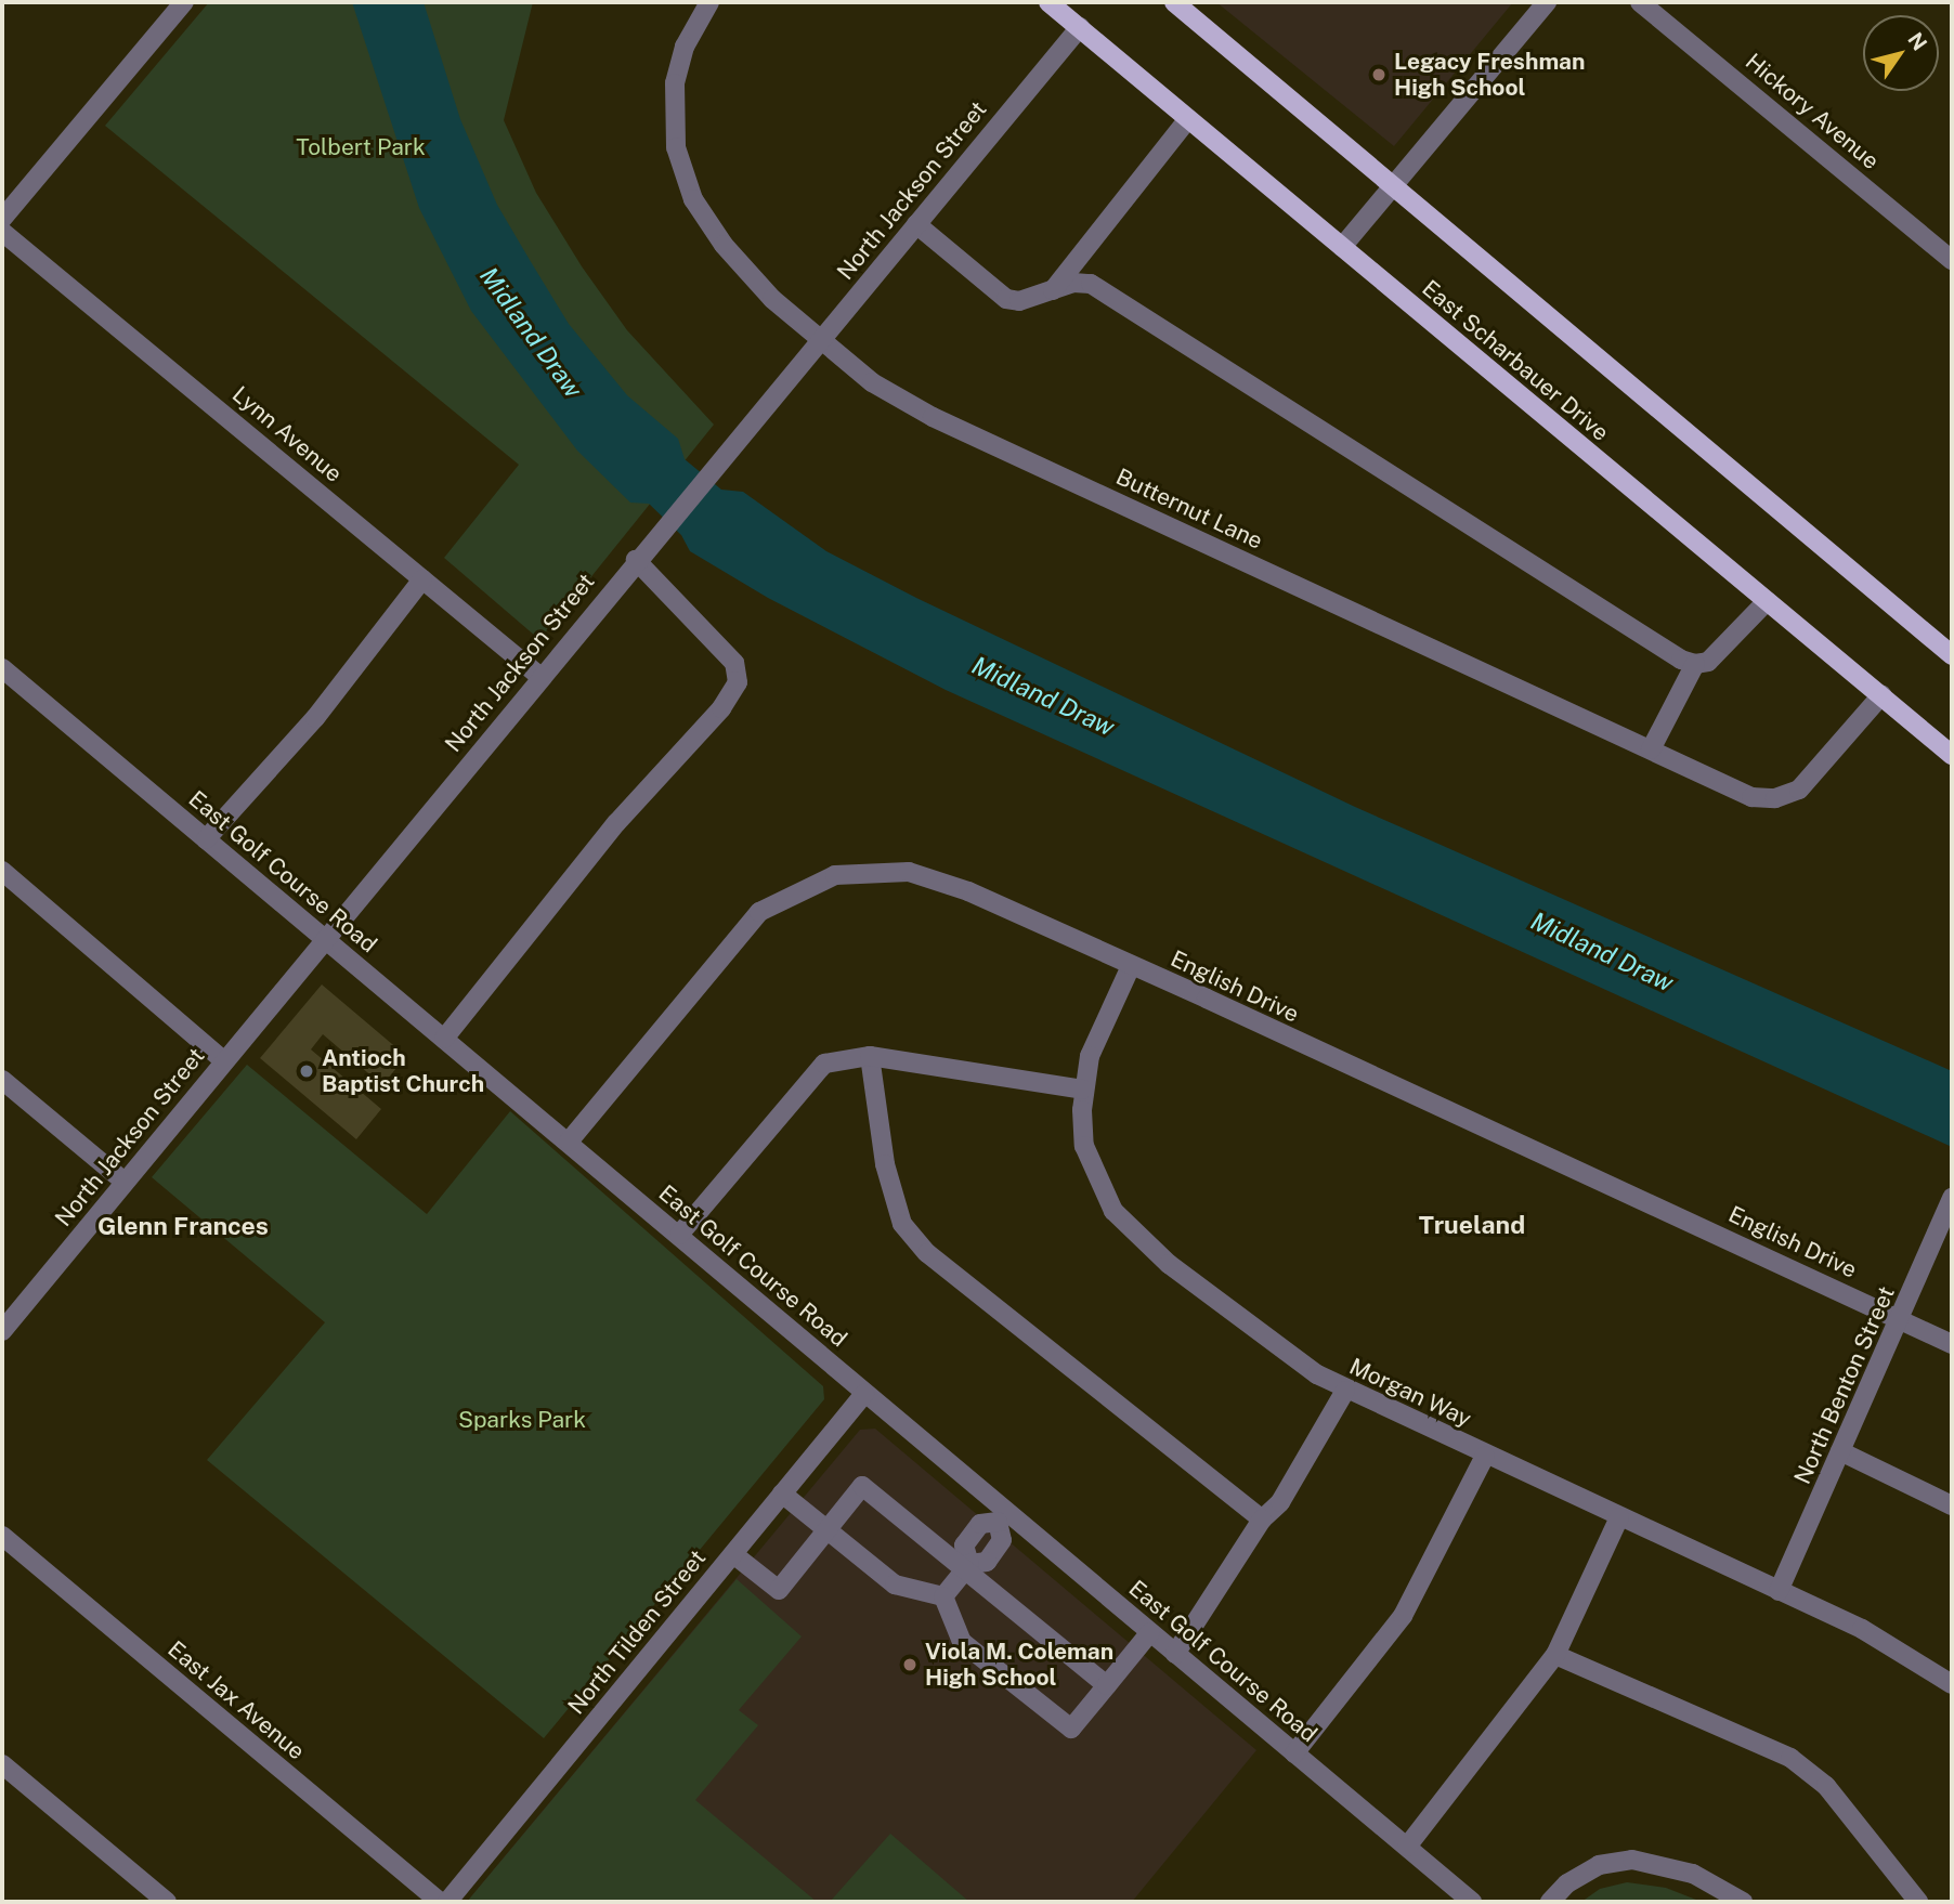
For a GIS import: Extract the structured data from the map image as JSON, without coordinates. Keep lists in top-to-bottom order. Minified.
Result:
{"streets":{"main road":["East Scharbauer Drive"],"street":["Hickory Avenue","North Jackson Street","Lynn Avenue","Butternut Lane","East Golf Course Road","English Drive","North Benton Street","Morgan Way","North Tilden Street","East Jax Avenue"]},"crossings":[["North Jackson Street","East Scharbauer Drive"],["North Jackson Street","Lynn Avenue"],["North Jackson Street","Butternut Lane"],["North Jackson Street","East Golf Course Road"],["East Scharbauer Drive","Butternut Lane"],["East Golf Course Road","English Drive"],["East Golf Course Road","North Tilden Street"],["English Drive","North Benton Street"],["English Drive","Morgan Way"],["North Benton Street","Morgan Way"]],"districts":["Trueland","Glenn Frances"],"water":["Midland Draw"],"parks":["Tolbert Park","Sparks Park"],"places":["Legacy Freshman High School","Antioch Baptist Church","Viola M. Coleman High School"],"north":"top right"}
